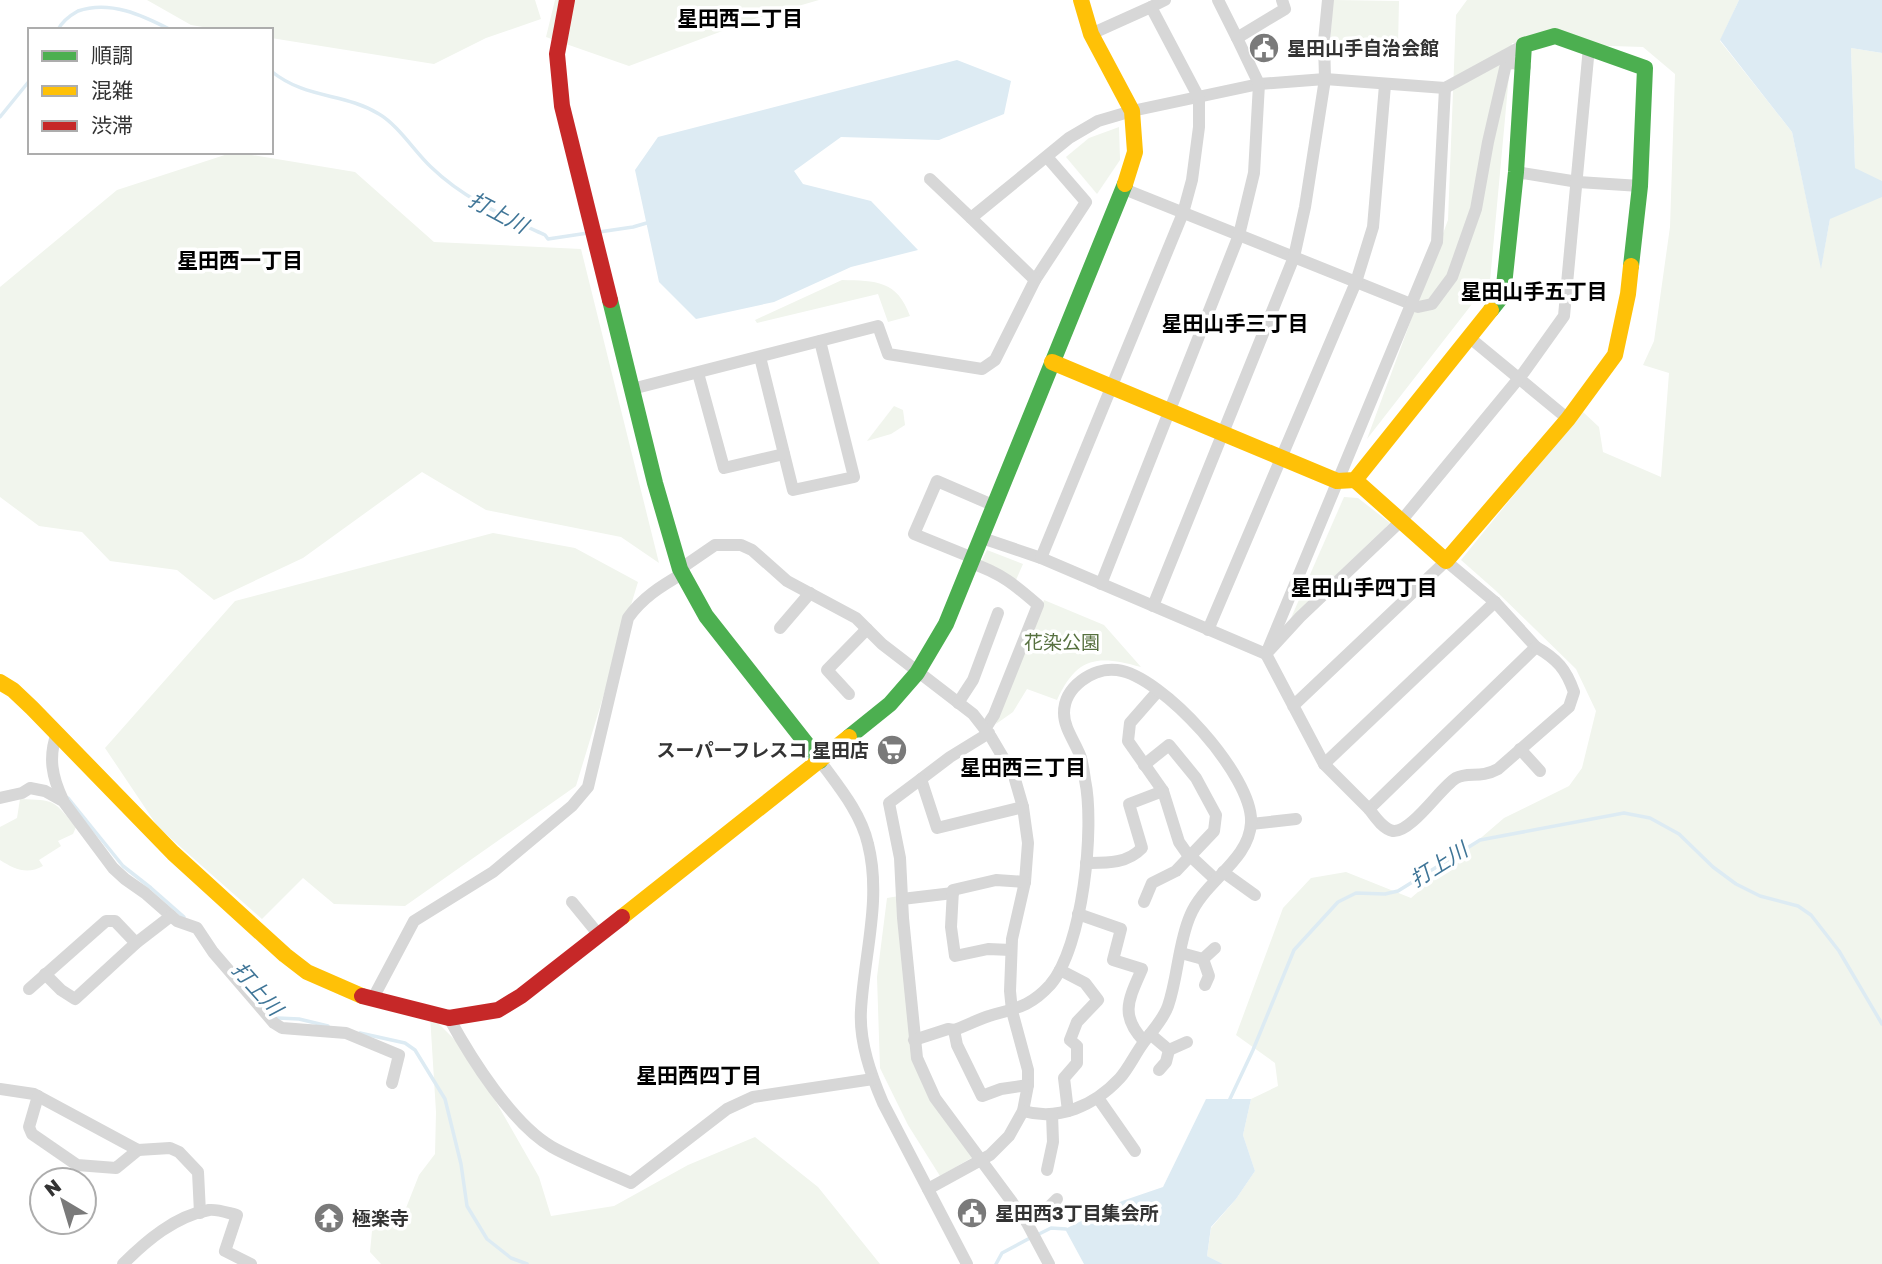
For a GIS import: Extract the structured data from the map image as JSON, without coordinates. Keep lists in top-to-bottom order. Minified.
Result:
{"districts":["星田西二丁目","星田西一丁目","星田山手五丁目","星田山手三丁目","星田山手四丁目","星田西三丁目","星田西四丁目"],"water":["打上川"],"parks":["花染公園"],"places":{"public building":["星田山手自治会館","星田西3丁目集会所"],"supermarket":["スーパーフレスコ 星田店"],"temple":["極楽寺"]},"legend":["順調","混雑","渋滞"],"north":"top left"}
